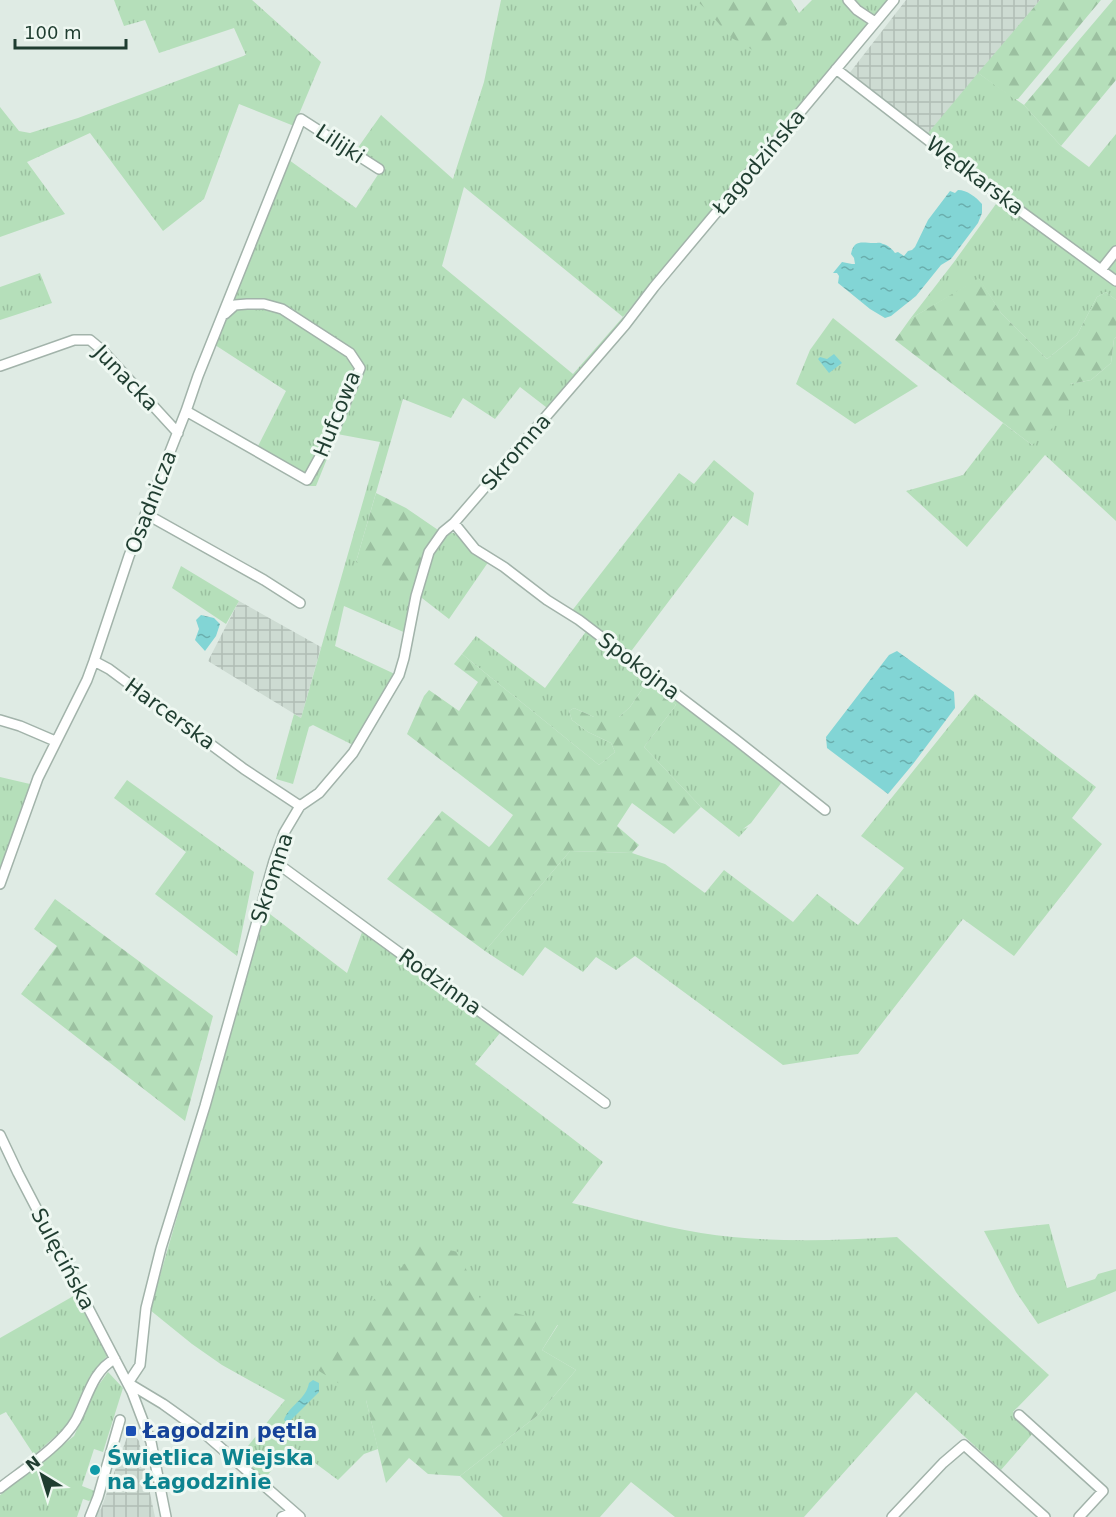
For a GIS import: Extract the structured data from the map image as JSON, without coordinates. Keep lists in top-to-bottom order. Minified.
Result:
{"streets":{"street":["Lilijki","Łagodzińska","Wędkarska","Junacka","Hufcowa","Skromna","Osadnicza","Spokojna","Harcerska","Rodzinna","Sulęcińska"]},"crossings":[["Lilijki","Osadnicza"],["Łagodzińska","Wędkarska"],["Łagodzińska","Skromna"],["Junacka","Osadnicza"],["Hufcowa","Osadnicza"],["Skromna","Spokojna"],["Skromna","Harcerska"],["Skromna","Rodzinna"],["Skromna","Sulęcińska"],["Osadnicza","Harcerska"]],"places":{"transit":["Łagodzin pętla"],"other":["Świetlica Wiejska na Łagodzinie"]},"scale_bar":"100 m","north":"top left"}
